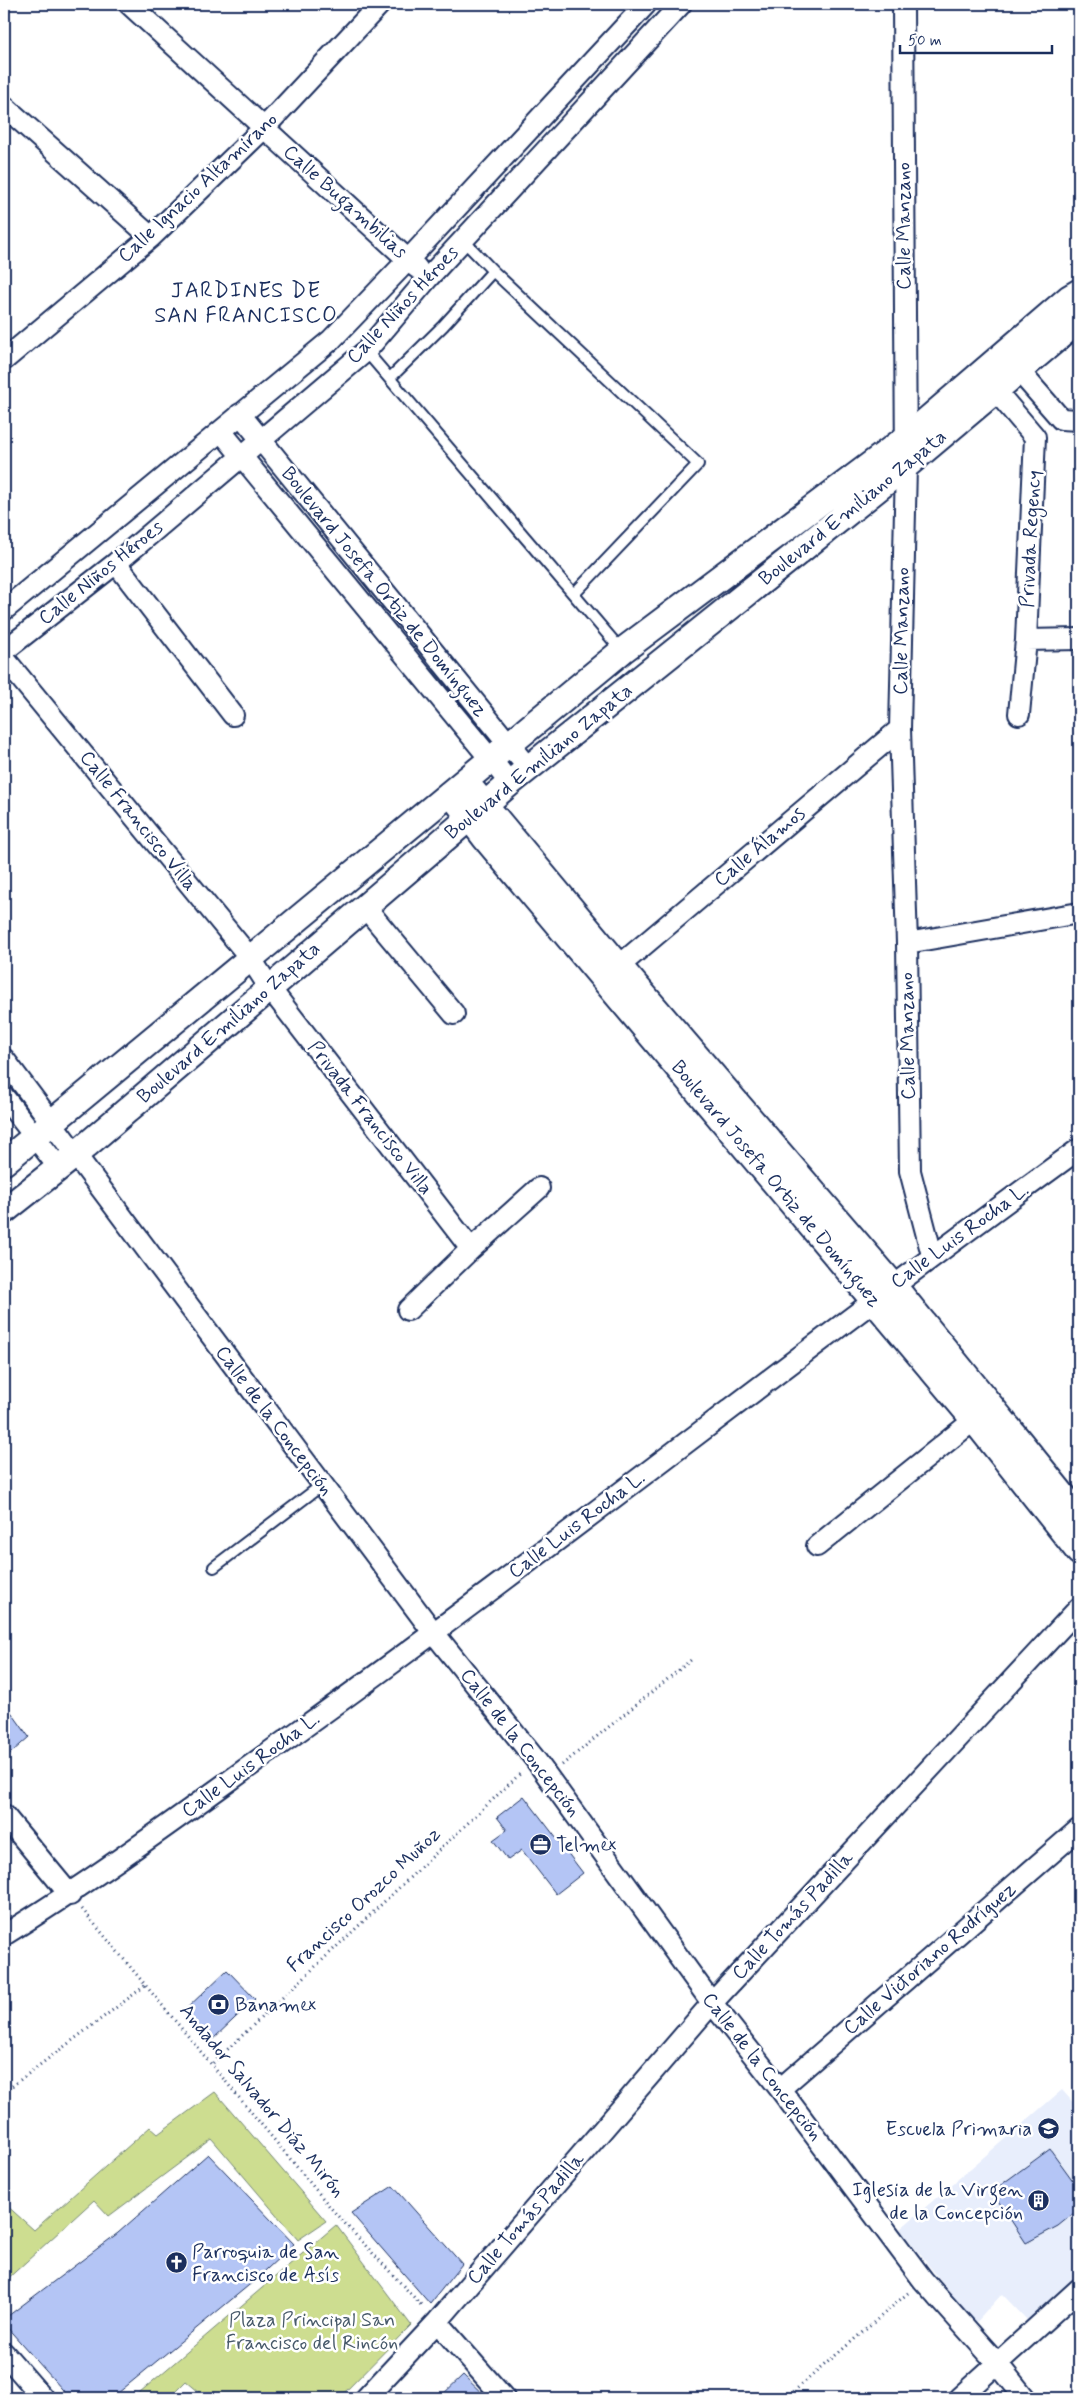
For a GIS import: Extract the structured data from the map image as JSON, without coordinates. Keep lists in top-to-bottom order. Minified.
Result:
{"streets":{"street":["Calle Ignacio Altamirano","Calle Bugambilias","Calle Manzano","Calle Niños Héroes","Boulevard Emiliano Zapata","Privada Regency","Boulevard Josefa Ortiz de Domínguez","Calle Francisco Villa","Calle Álamos","Privada Francisco Villa","Calle Luis Rocha L.","Calle de la Concepción","Calle Tomás Padilla","Calle Victoriano Rodríguez"],"path":["Francisco Orozco Muñoz","Andador Salvador Diáz Mirón"]},"crossings":[["Calle Ignacio Altamirano","Calle Bugambilias"],["Calle Bugambilias","Calle Niños Héroes"],["Calle Manzano","Boulevard Emiliano Zapata"],["Calle Manzano","Calle Álamos"],["Calle Manzano","Calle Luis Rocha L."],["Calle Niños Héroes","Boulevard Josefa Ortiz de Domínguez"],["Boulevard Emiliano Zapata","Boulevard Josefa Ortiz de Domínguez"],["Boulevard Emiliano Zapata","Calle Francisco Villa"],["Boulevard Emiliano Zapata","Privada Francisco Villa"],["Boulevard Emiliano Zapata","Calle de la Concepción"],["Boulevard Josefa Ortiz de Domínguez","Calle Álamos"],["Boulevard Josefa Ortiz de Domínguez","Calle Luis Rocha L."],["Calle Francisco Villa","Privada Francisco Villa"],["Calle Luis Rocha L.","Calle de la Concepción"],["Calle Luis Rocha L.","Andador Salvador Diáz Mirón"],["Calle de la Concepción","Francisco Orozco Muñoz"],["Calle de la Concepción","Calle Tomás Padilla"],["Calle de la Concepción","Calle Victoriano Rodríguez"],["Francisco Orozco Muñoz","Andador Salvador Diáz Mirón"],["Calle Tomás Padilla","Andador Salvador Diáz Mirón"]],"districts":["JARDINES DE SAN FRANCISCO"],"parks":["Plaza Principal San Francisco del Rincón"],"places":{"office":["Telmex"],"bank":["Banamex"],"school or university":["Escuela Primaria"],"building":["Iglesia de la Virgen de la Concepción"],"church":["Parroquia de San Francisco de Asís"]},"scale_bar":"50 m"}
